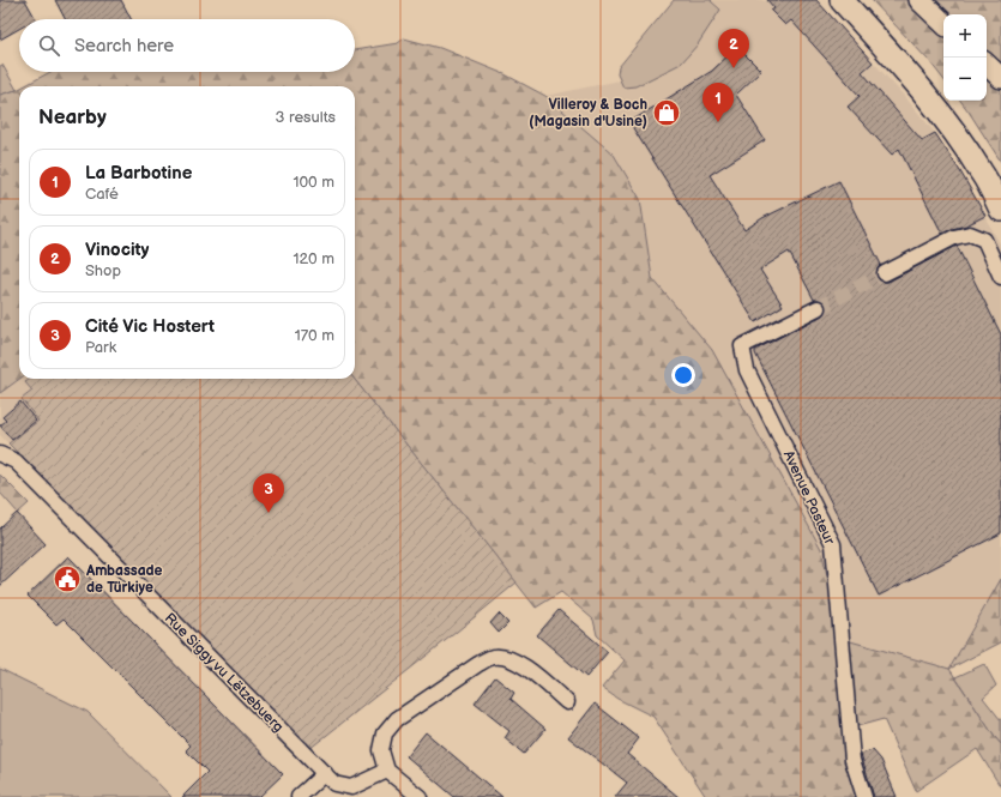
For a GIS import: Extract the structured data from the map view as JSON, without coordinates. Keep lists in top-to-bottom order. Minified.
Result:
{"streets":{"street":["Avenue Pasteur","Rue Siggy vu Lëtzebuerg"]},"places":{"shop":["Villeroy & Boch (Magasin d'Usine)"],"public building":["Ambassade de Türkiye"]},"page":{"map_buttons":["+","−"],"search":"Search here","pins":["2","1","3"],"heading":["Nearby","3 results"],"list":[{"mark":"1","name":"La Barbotine","note":"Café","value":"100 m"},{"mark":"2","name":"Vinocity","note":"Shop","value":"120 m"},{"mark":"3","name":"Cité Vic Hostert","note":"Park","value":"170 m"}]}}
